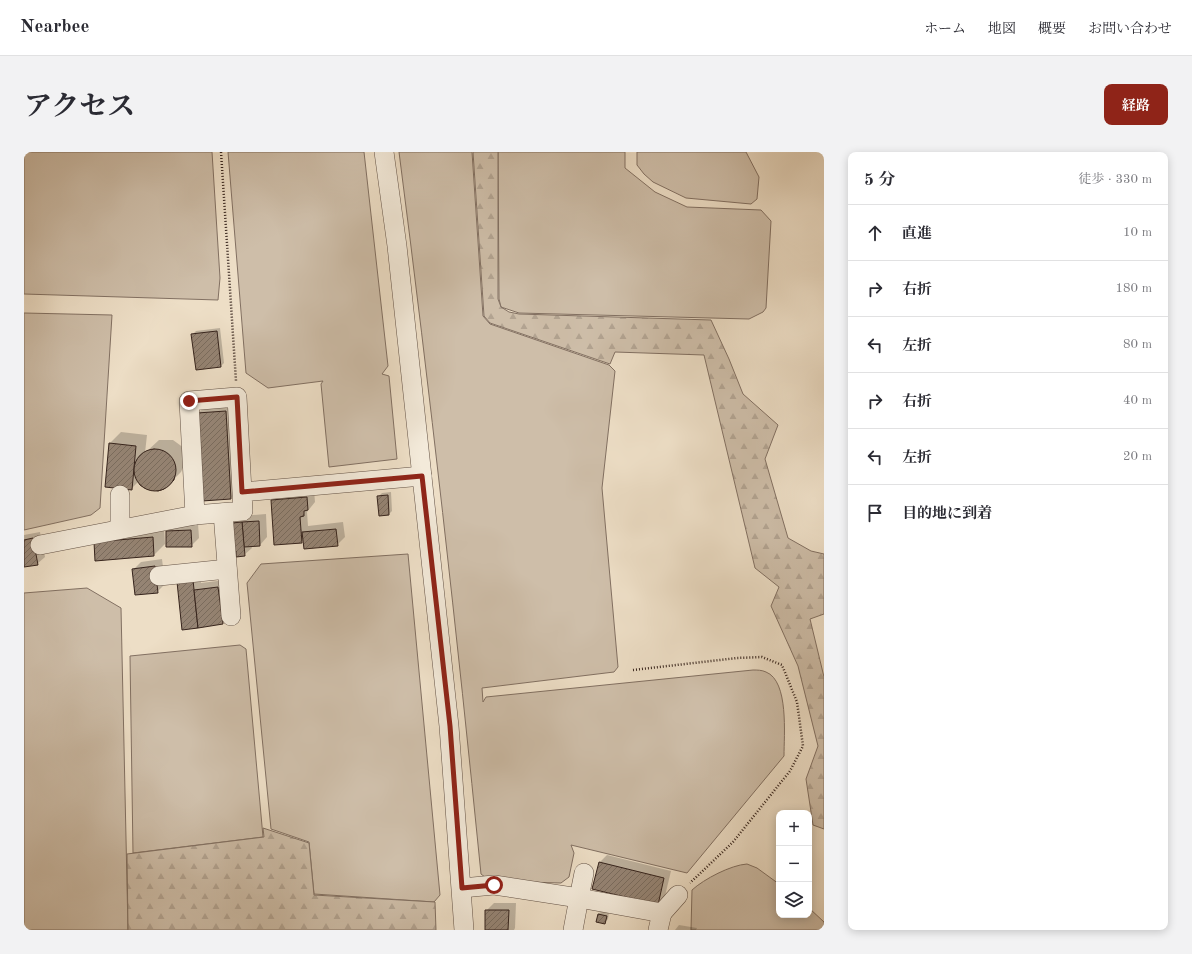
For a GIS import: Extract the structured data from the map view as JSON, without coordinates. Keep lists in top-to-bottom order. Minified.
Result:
{"page":{"header":"Nearbee","nav":["ホーム","地図","概要","お問い合わせ"],"title":"アクセス","buttons":"経路","heading":["5 分","徒歩 · 330 m"],"list":[["直進","10 m"],["右折","180 m"],["左折","80 m"],["右折","40 m"],["左折","20 m"],"目的地に到着"],"map_buttons":["+","−"]}}
